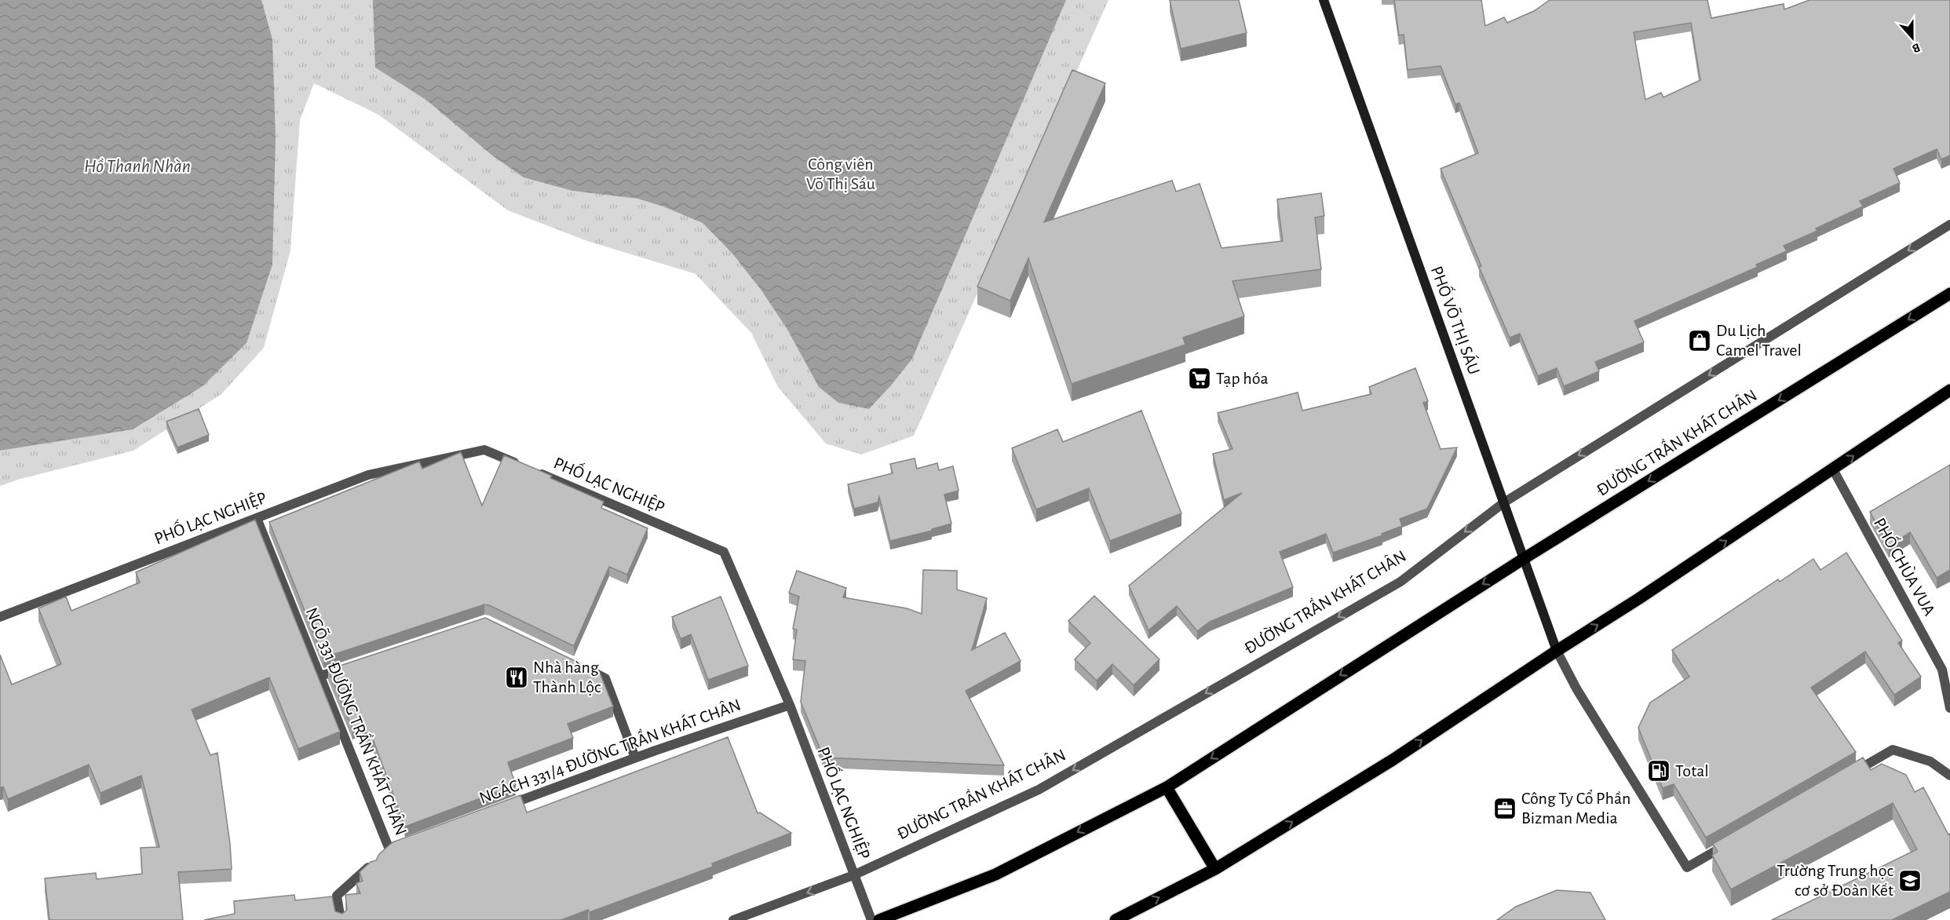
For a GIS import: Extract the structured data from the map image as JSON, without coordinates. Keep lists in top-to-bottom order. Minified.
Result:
{"streets":{"main road":["ĐƯỜNG TRẦN KHÁT CHÂN"],"street":["PHỐ VÕ THỊ SÁU","PHỐ LẠC NGHIỆP","PHỐ CHÙA VUA","NGÕ 331 ĐƯỜNG TRẦN KHÁT CHÂN","NGÁCH 331/4 ĐƯỜNG TRẦN KHÁT CHÂN"]},"crossings":[["PHỐ VÕ THỊ SÁU","ĐƯỜNG TRẦN KHÁT CHÂN"],["ĐƯỜNG TRẦN KHÁT CHÂN","PHỐ LẠC NGHIỆP"],["PHỐ LẠC NGHIỆP","NGÕ 331 ĐƯỜNG TRẦN KHÁT CHÂN"],["PHỐ LẠC NGHIỆP","NGÁCH 331/4 ĐƯỜNG TRẦN KHÁT CHÂN"]],"one_way":["ĐƯỜNG TRẦN KHÁT CHÂN"],"water":["Hồ Thanh Nhàn"],"parks":["Công viên Võ Thị Sáu"],"places":{"shop":["Du Lịch Camel Travel"],"supermarket":["Tạp hóa"],"restaurant":["Nhà hàng Thành Lộc"],"fuel station":["Total"],"office":["Công Ty Cổ Phần Bizman Media"],"school or university":["Trường Trung học cơ sở Đoàn Kết"]},"north":"bottom"}
